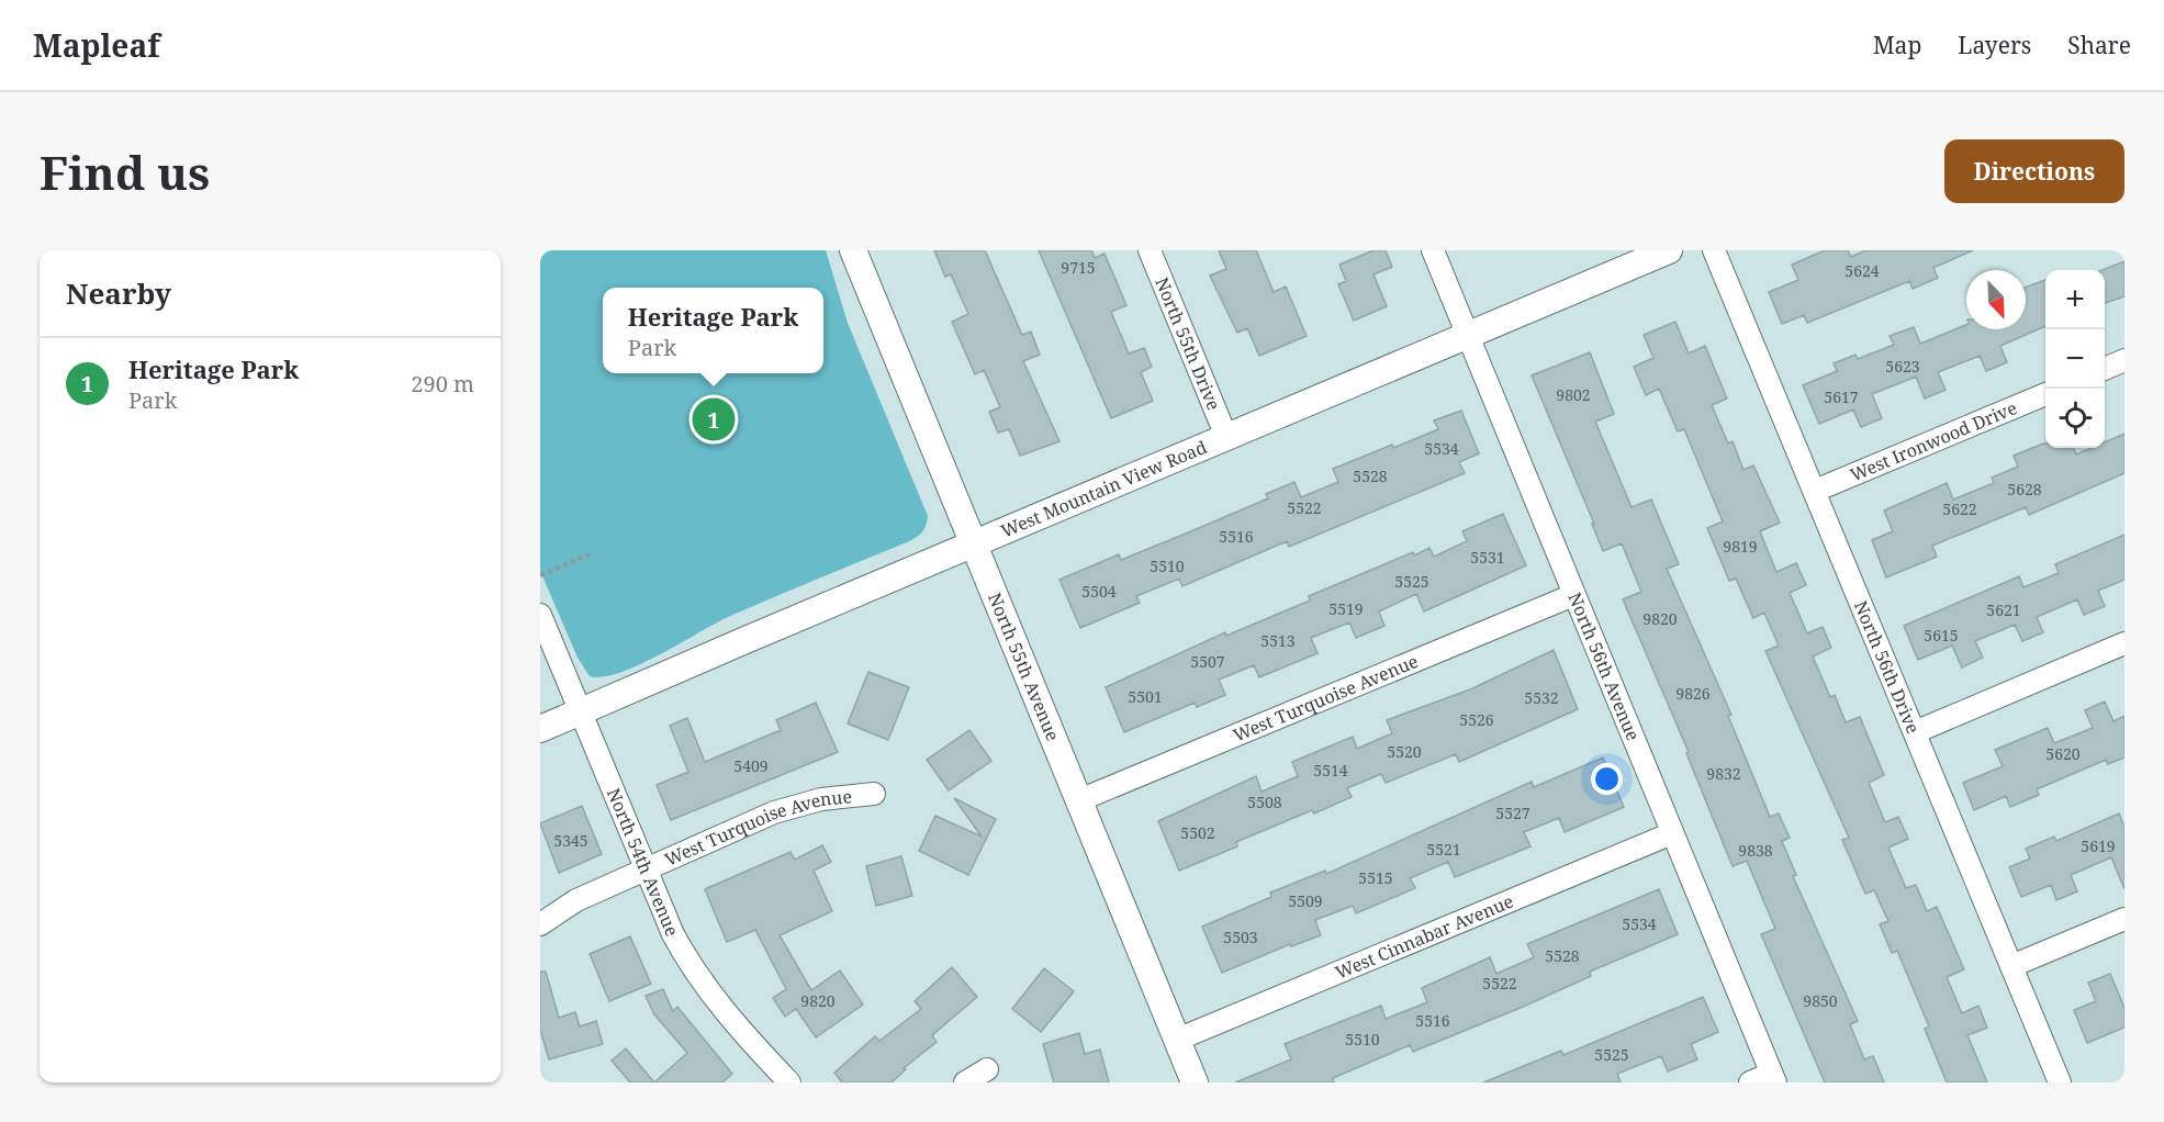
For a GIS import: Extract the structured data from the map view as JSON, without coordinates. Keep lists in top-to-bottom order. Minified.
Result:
{"streets":{"street":["North 55th Drive","West Ironwood Drive","West Mountain View Road","North 55th Avenue","North 56th Avenue","North 56th Drive","West Turquoise Avenue","North 54th Avenue","West Cinnabar Avenue"]},"crossings":[["North 55th Drive","West Mountain View Road"],["West Ironwood Drive","North 56th Drive"],["West Mountain View Road","North 55th Avenue"],["West Mountain View Road","North 56th Avenue"],["West Mountain View Road","North 54th Avenue"],["North 55th Avenue","West Turquoise Avenue"],["North 55th Avenue","West Cinnabar Avenue"],["North 56th Avenue","West Turquoise Avenue"],["North 56th Avenue","West Cinnabar Avenue"],["West Turquoise Avenue","North 54th Avenue"]],"house_numbers":["9715","5624","5623","9802","5617","5534","5528","5628","5522","5622","5516","9819","5531","5510","5525","5504","5519","5621","9820","5615","5513","5507","9826","5501","5532","5526","5520","5620","5409","5514","9832","5508","5527","5502","5345","5619","5521","9838","5515","5509","5534","5503","5528","5522","9820","9850","5516","5510","5525"],"north":"bottom right","page":{"header":"Mapleaf","nav":["Map","Layers","Share"],"buttons":"Directions","title":"Find us","heading":"Nearby","map_buttons":["+","−"],"popup":["Heritage Park","Park"],"list":[{"mark":"1","name":"Heritage Park","note":"Park","value":"290 m"}],"pins":"1"}}
